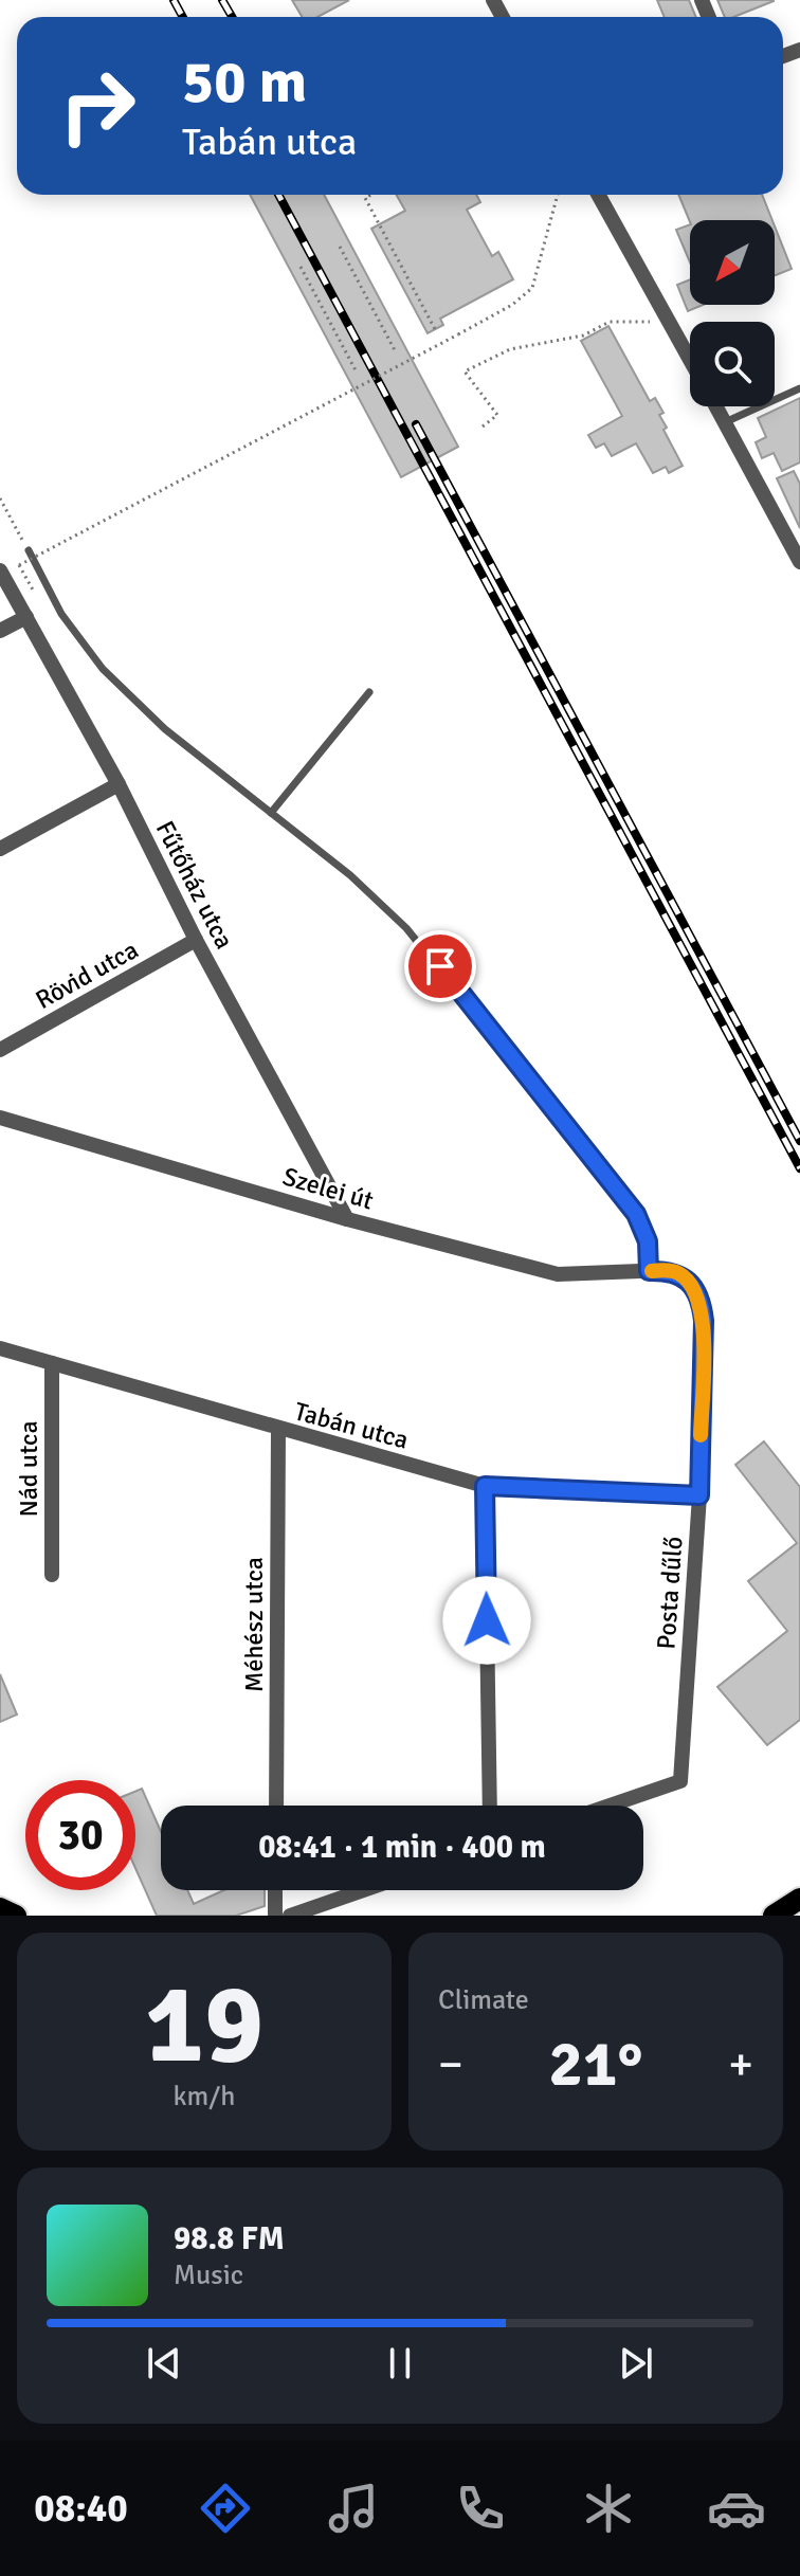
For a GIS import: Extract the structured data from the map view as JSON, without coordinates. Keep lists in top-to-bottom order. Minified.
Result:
{"streets":{"street":["Fűtőház utca","Rövid utca","Szelei út","Tabán utca","Nád utca","Posta dűlő","Méhész utca"]},"crossings":[["Fűtőház utca","Rövid utca"],["Fűtőház utca","Szelei út"],["Szelei út","Posta dűlő"],["Tabán utca","Nád utca"],["Tabán utca","Posta dűlő"],["Tabán utca","Méhész utca"]],"north":"bottom left","page":{"turn":["50 m","Tabán utca"],"limit":"30","trip":"08:41 · 1 min · 400 m","tile":[["19","km/h"],"Climate"],"heat":["−","21°","+"],"song":["98.8 FM","Music"],"tabs":"08:40"}}
